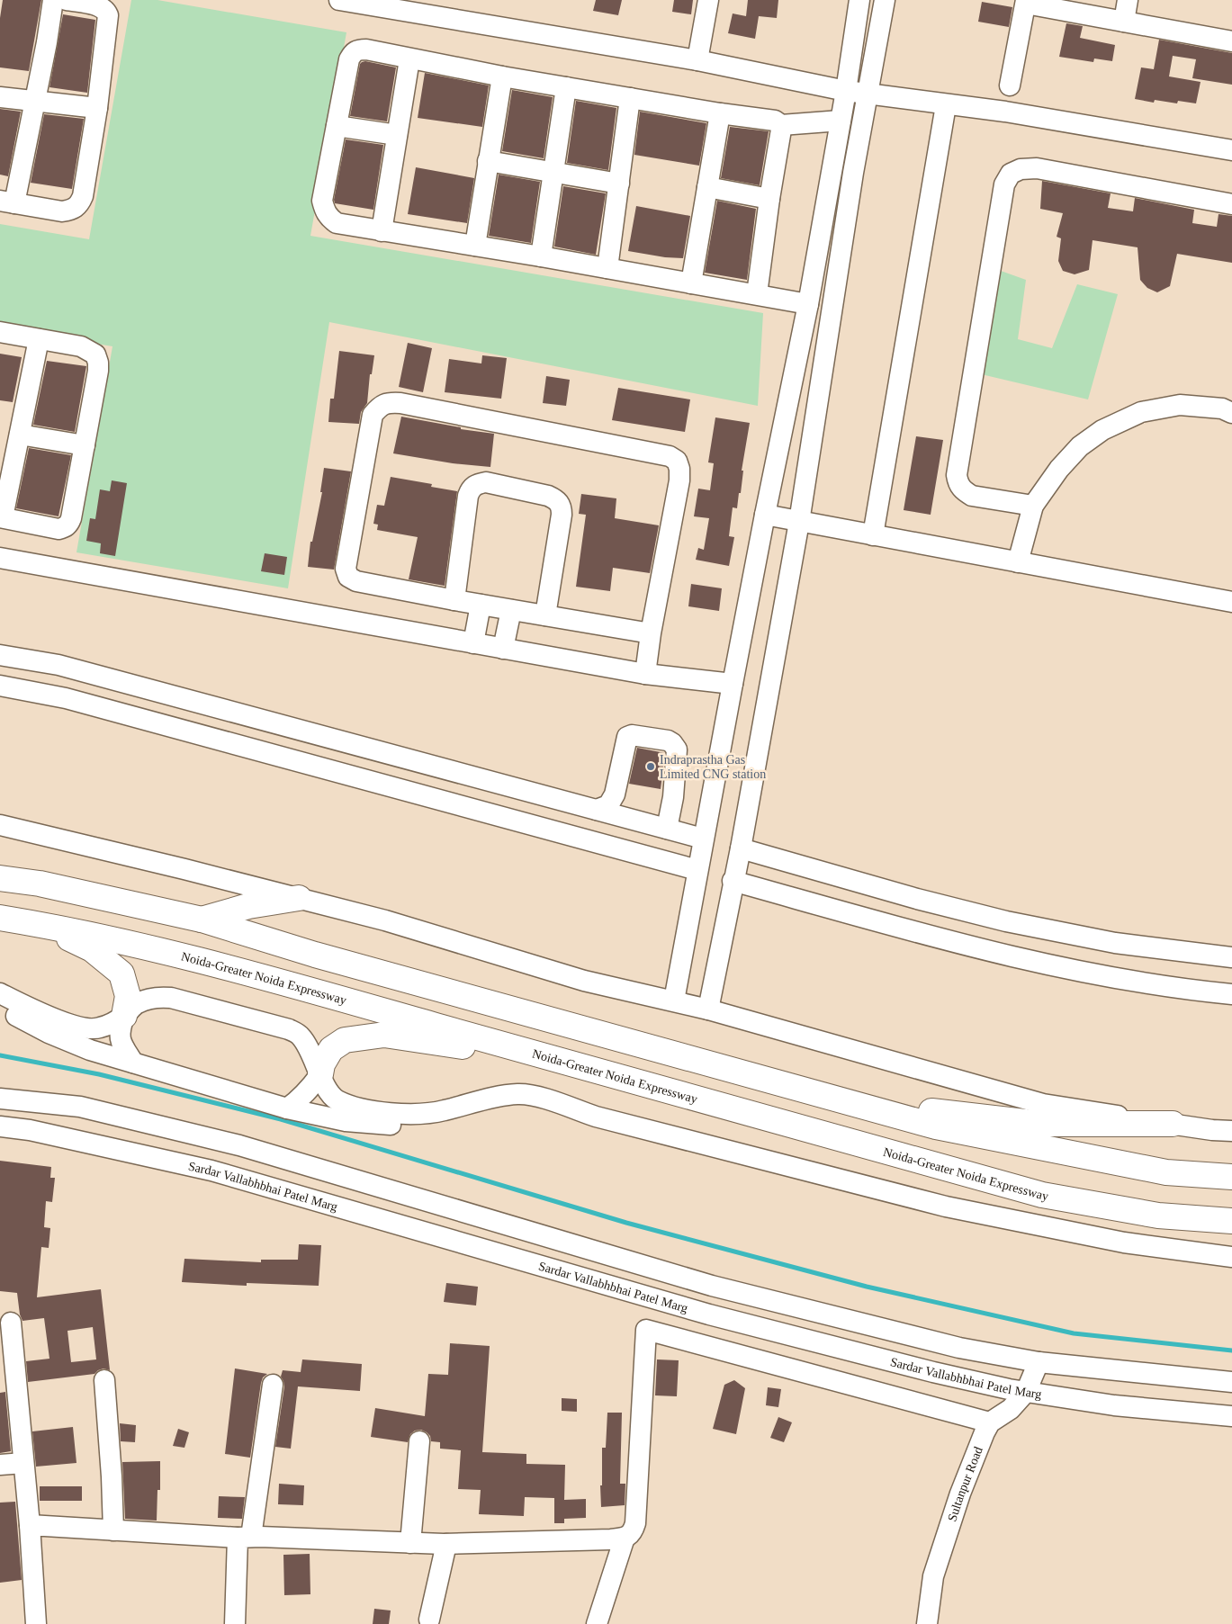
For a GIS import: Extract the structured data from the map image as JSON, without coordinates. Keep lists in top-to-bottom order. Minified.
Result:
{"streets":{"highway":["Noida-Greater Noida Expressway"],"street":["Sardar Vallabhbhai Patel Marg","Sultanpur Road"]},"places":["Indraprastha Gas Limited CNG station"]}
